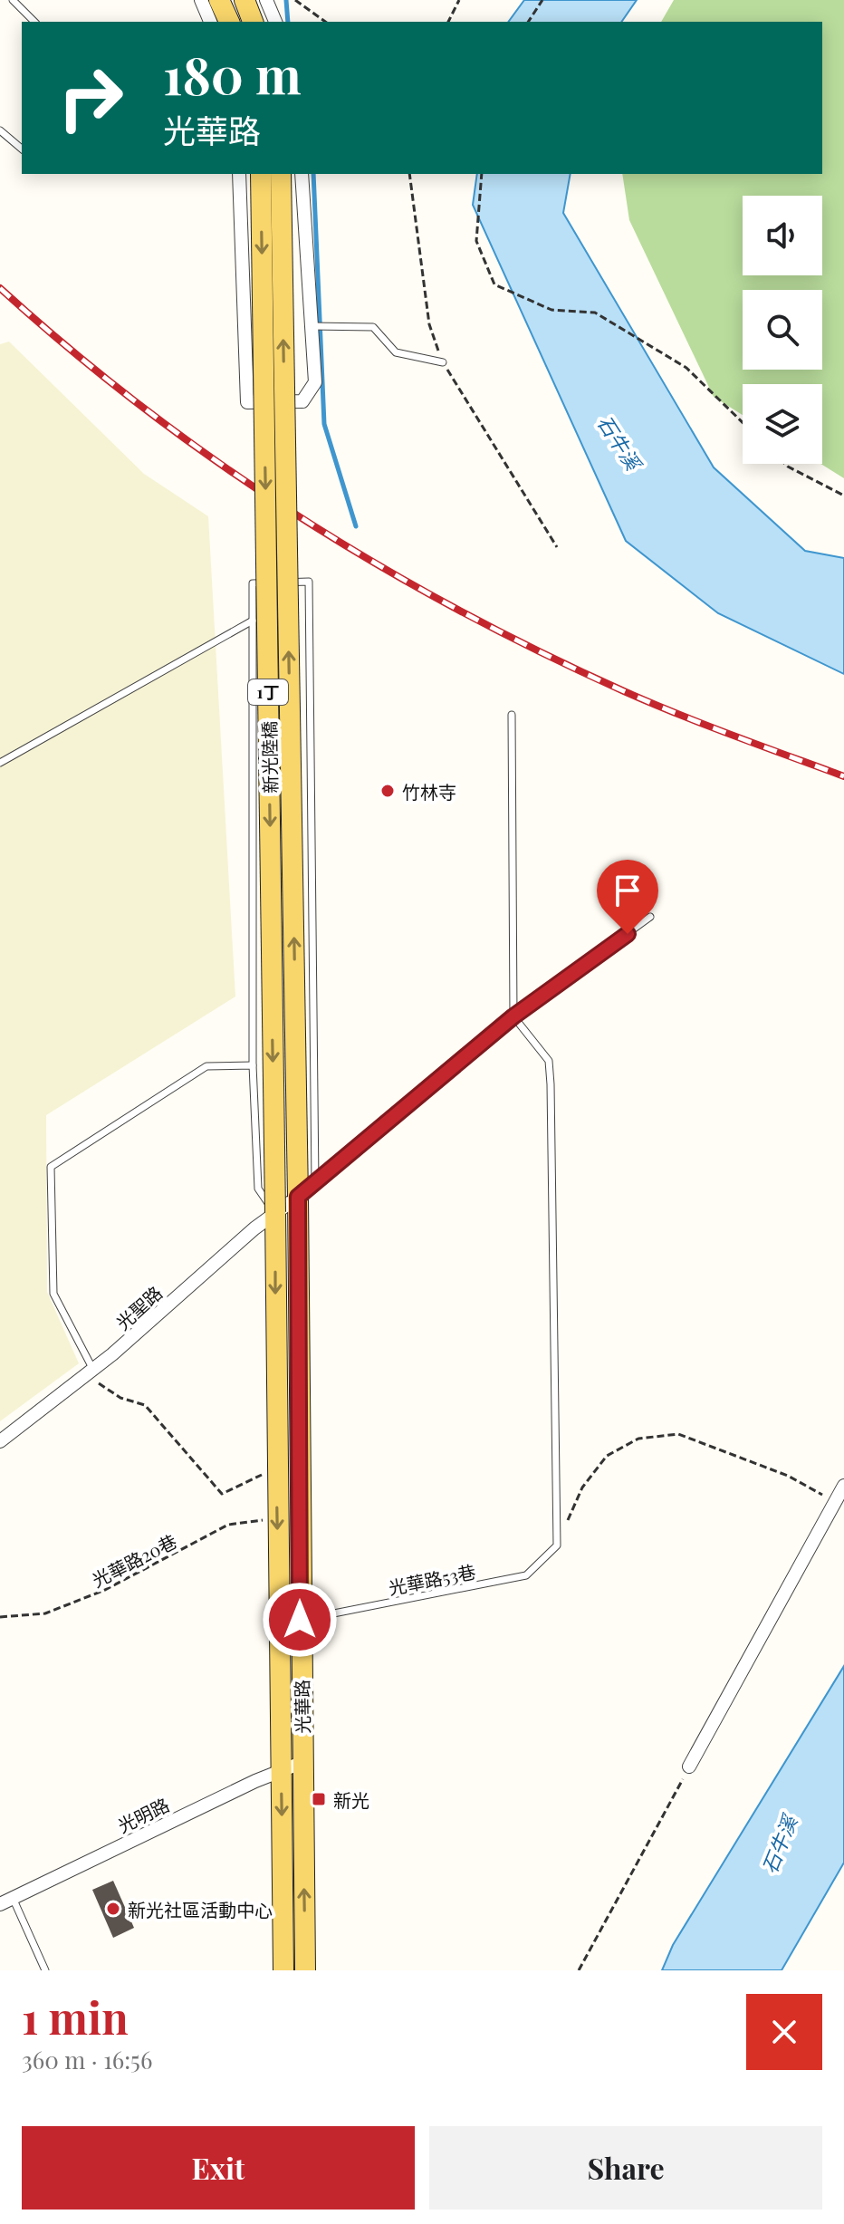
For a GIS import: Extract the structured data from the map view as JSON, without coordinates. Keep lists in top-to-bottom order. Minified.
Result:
{"streets":{"main road":["1丁","新光陸橋","光華路"],"street":["光聖路","光明路"],"lane":["光華路53巷"],"path":["光華路20巷"]},"crossings":[["新光陸橋","光聖路"],["新光陸橋","光華路"],["光聖路","光華路"],["光華路20巷","光華路"],["光華路53巷","光華路"],["光華路","光明路"]],"water":["石牛溪"],"places":{"other":["竹林寺","新光社區活動中心"],"transit":["新光"]},"page":{"turn":["180 m","光華路"],"heading":["1 min","360 m · 16:56"],"buttons":["Exit","Share"]}}
